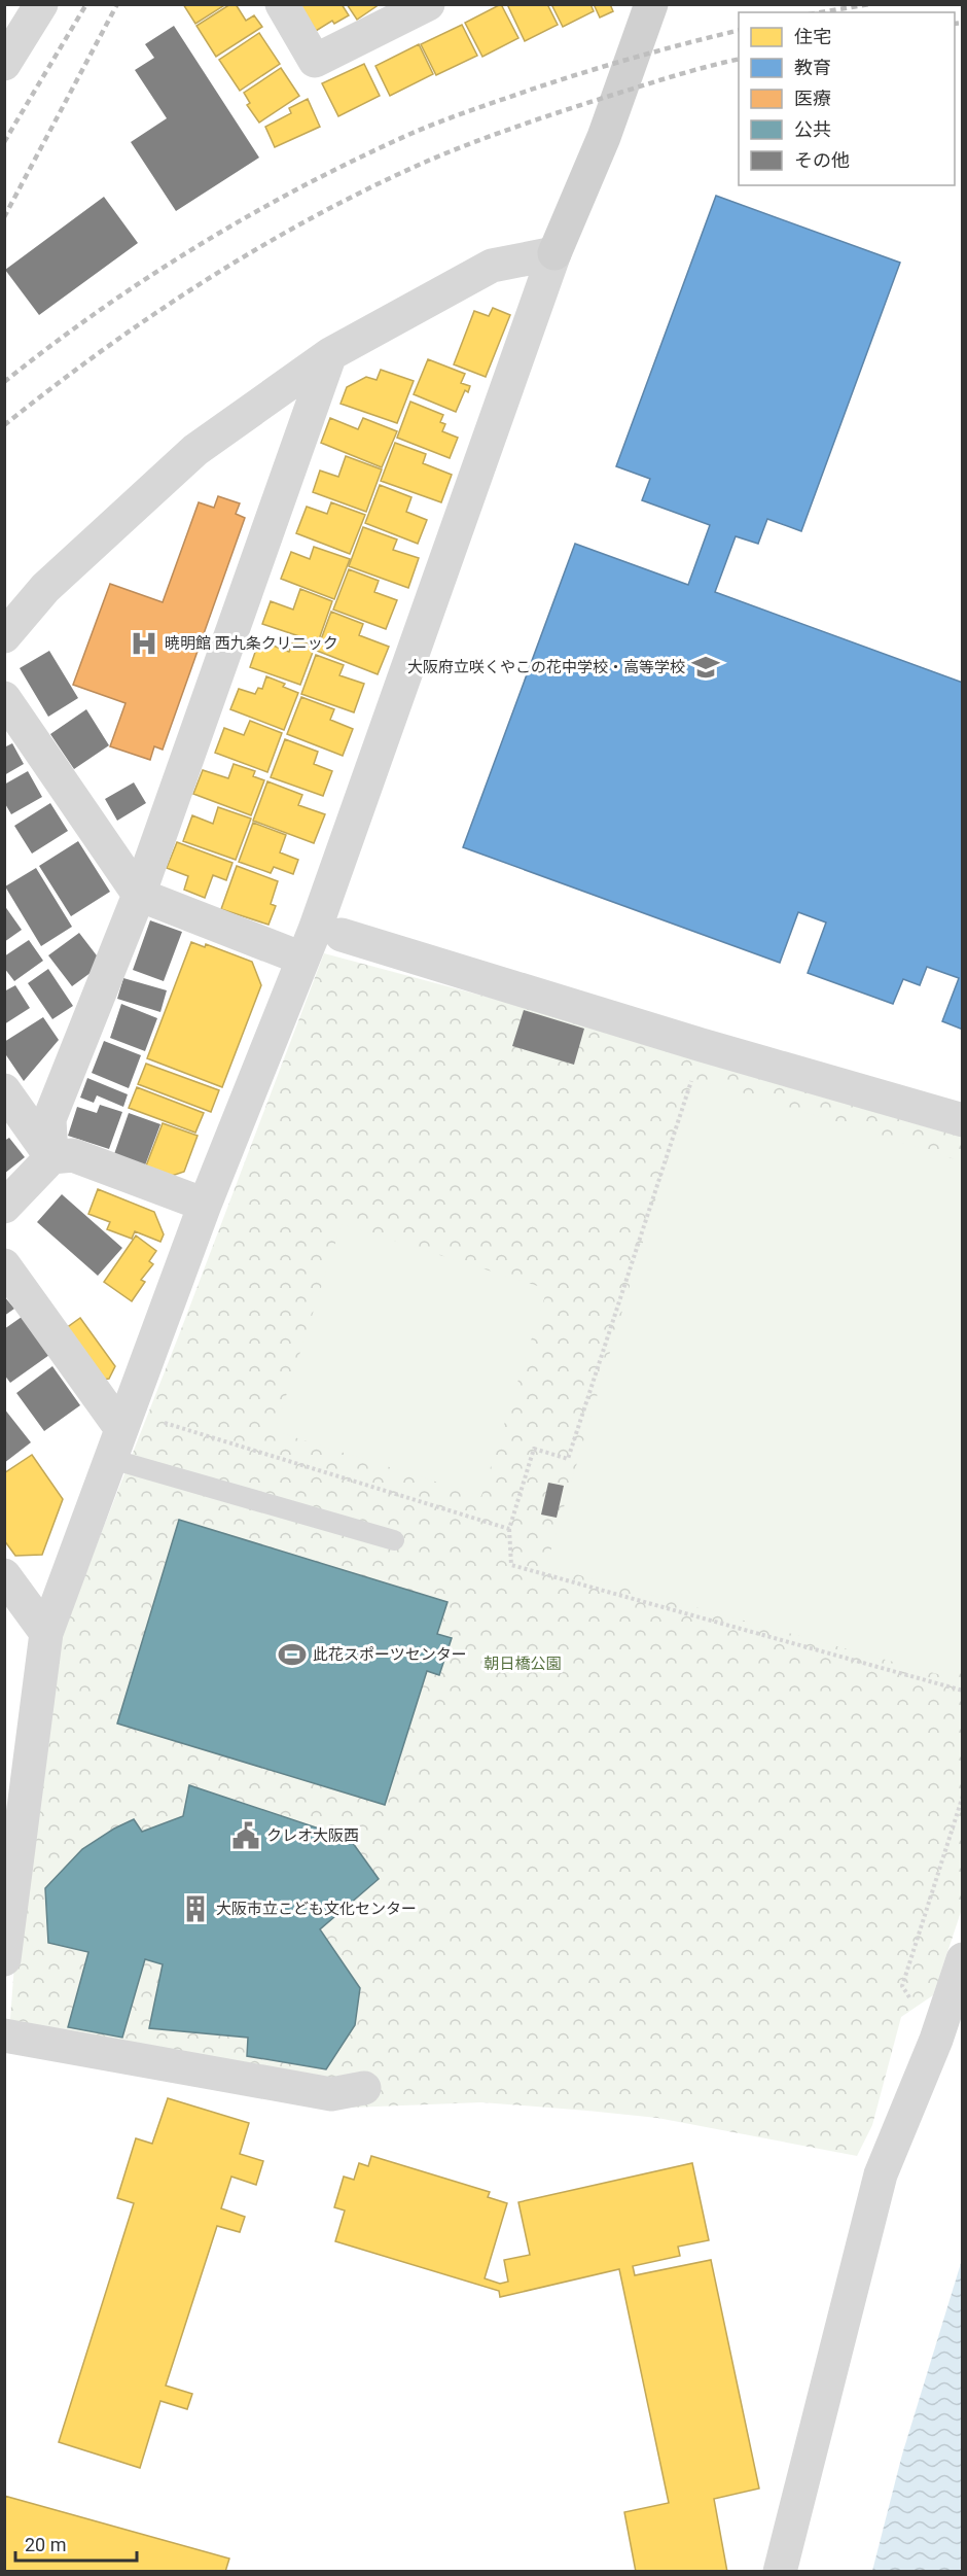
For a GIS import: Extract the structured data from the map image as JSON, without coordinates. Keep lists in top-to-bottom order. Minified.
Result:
{"parks":["朝日橋公園"],"places":{"hospital":["暁明館 西九条クリニック"],"school or university":["大阪府立咲くやこの花中学校・高等学校"],"sports":["此花スポーツセンター"],"public building":["クレオ大阪西"],"building":["大阪市立こども文化センター"]},"legend":["住宅","教育","医療","公共","その他"],"scale_bar":"20 m"}
